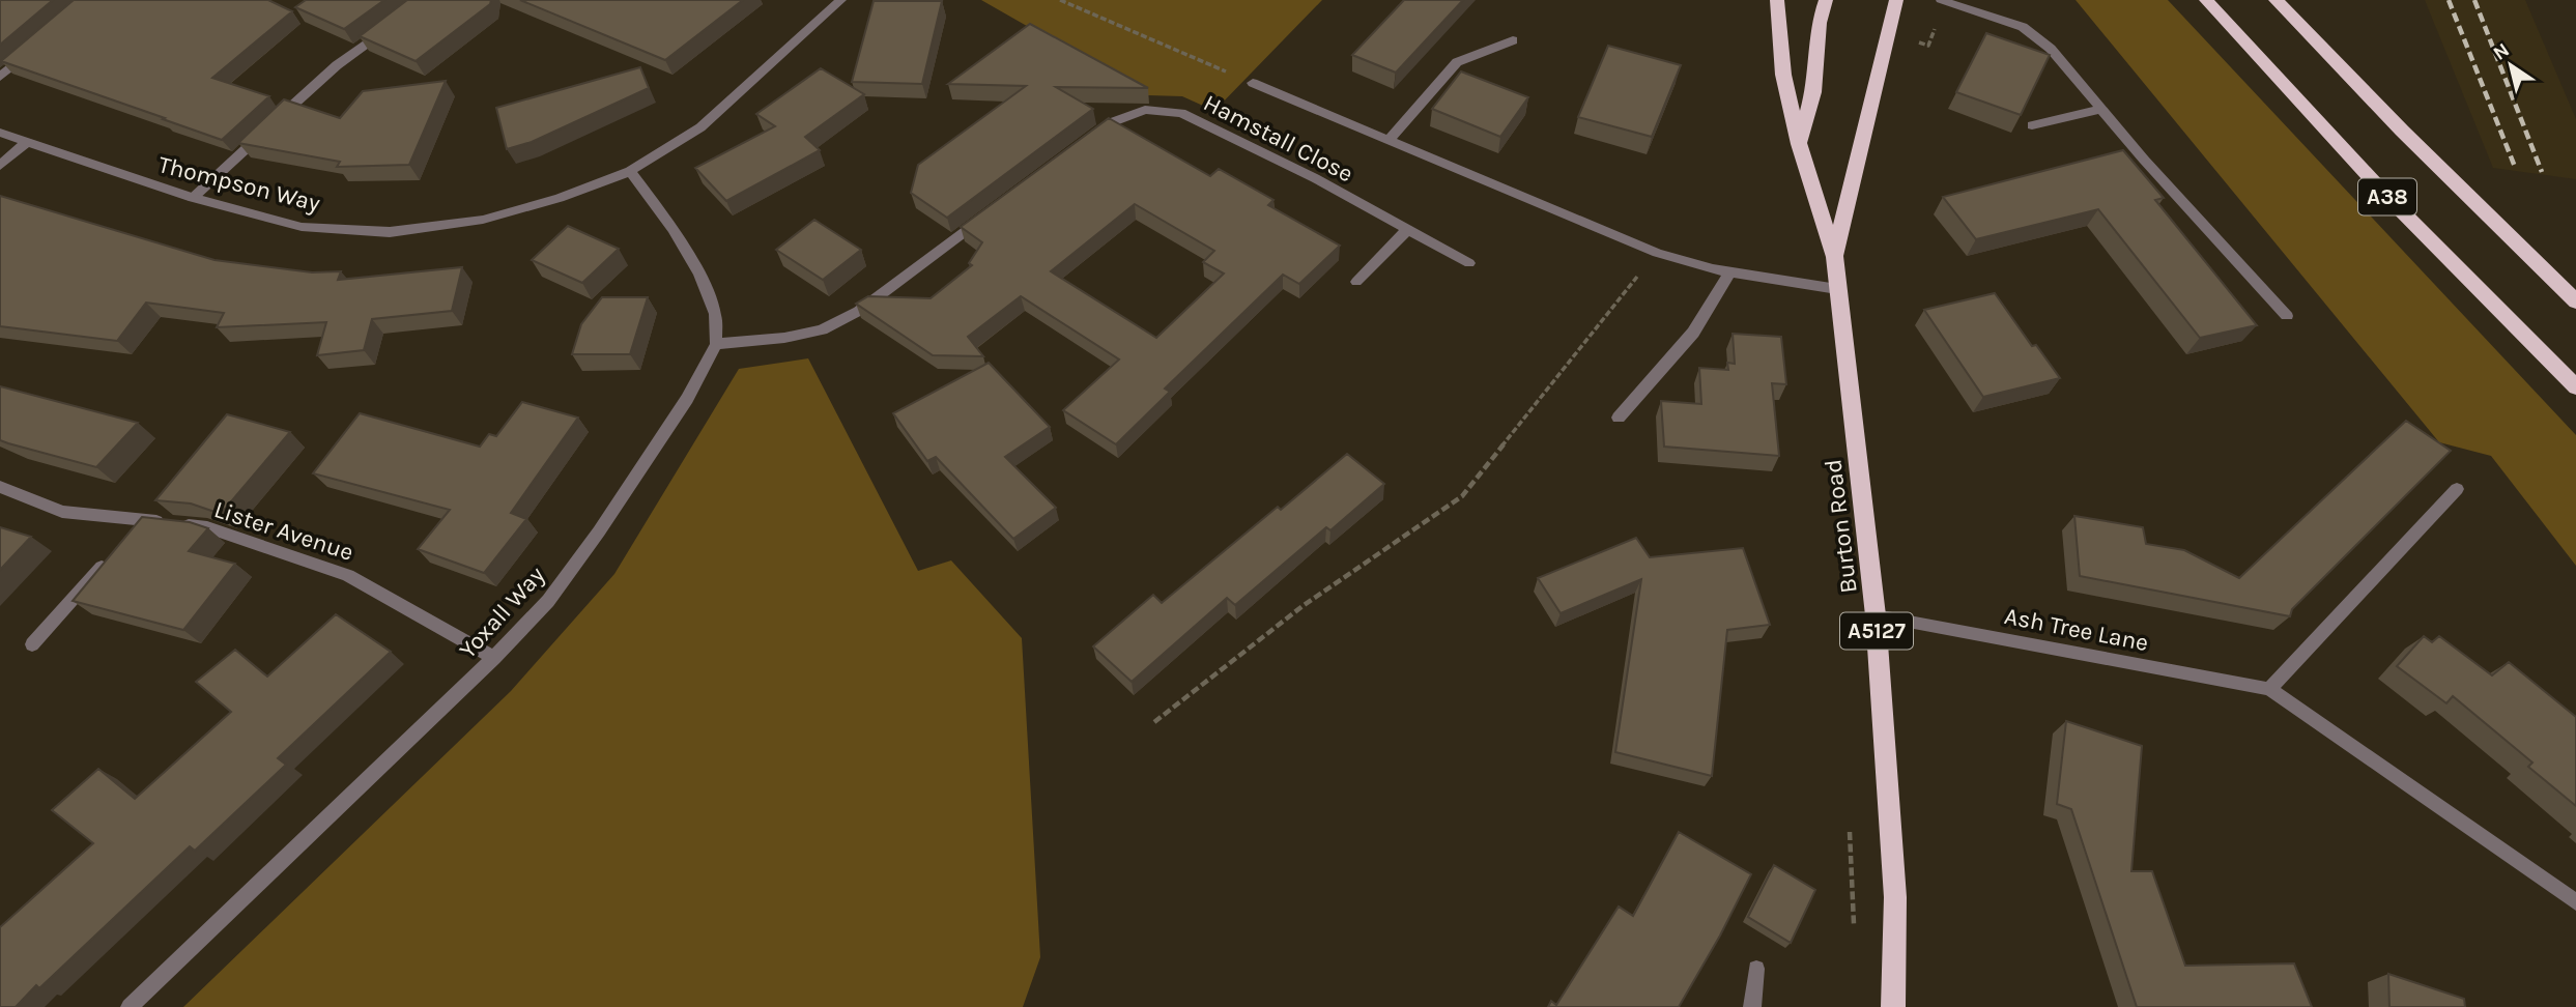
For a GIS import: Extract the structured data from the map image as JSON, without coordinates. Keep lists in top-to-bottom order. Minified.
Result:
{"streets":{"highway":["A38","Burton Road","A5127"],"street":["Hamstall Close","Thompson Way","Lister Avenue","Yoxall Way","Ash Tree Lane"]},"crossings":[["Burton Road","Ash Tree Lane"],["Burton Road","A5127"],["Lister Avenue","Yoxall Way"]],"north":"top left"}
